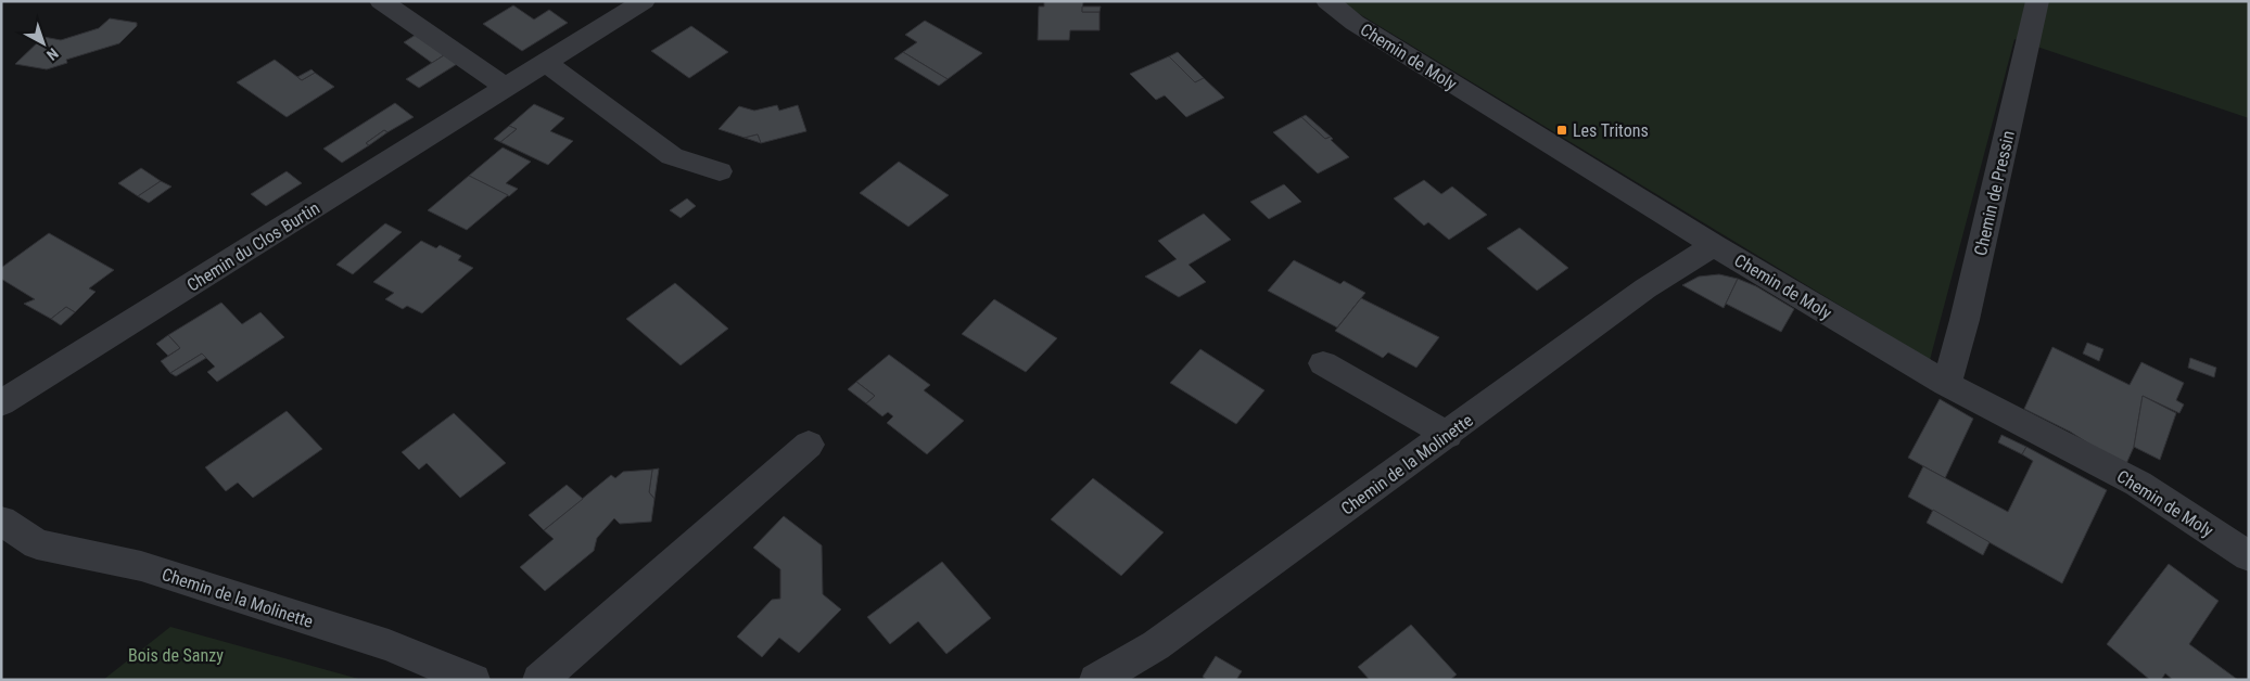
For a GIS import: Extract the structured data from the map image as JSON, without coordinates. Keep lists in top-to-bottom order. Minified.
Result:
{"streets":{"street":["Chemin de Moly","Chemin de Pressin","Chemin du Clos Burtin","Chemin de la Molinette"]},"crossings":[["Chemin de Moly","Chemin de Pressin"],["Chemin de Moly","Chemin de la Molinette"]],"parks":["Bois de Sanzy"],"places":{"transit":["Les Tritons"]},"north":"bottom right"}
